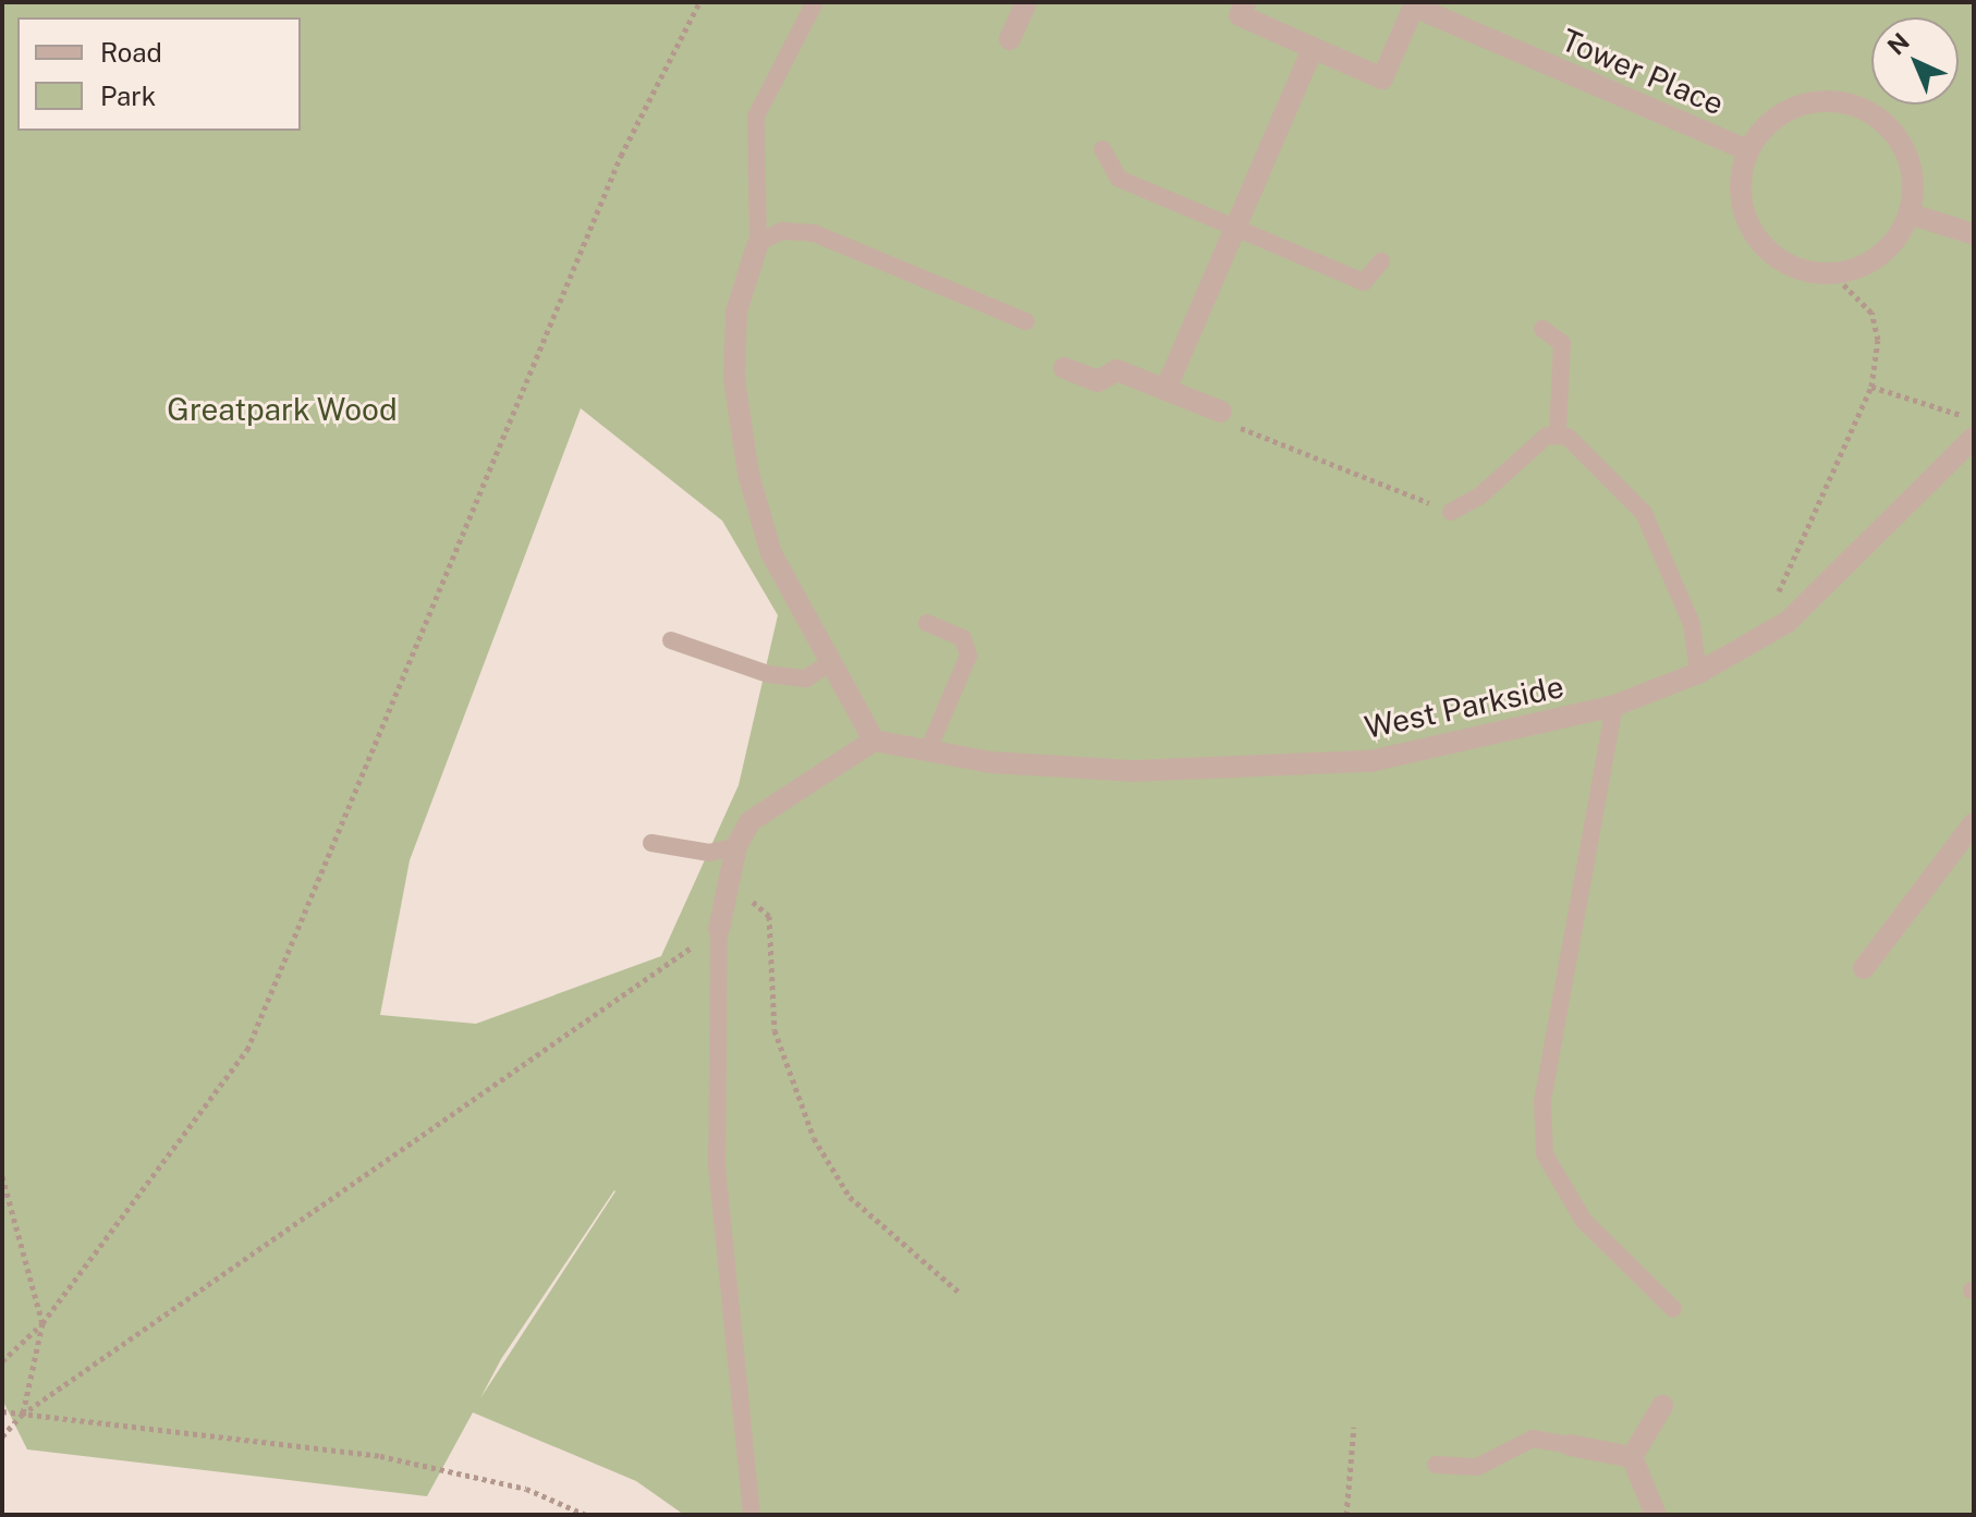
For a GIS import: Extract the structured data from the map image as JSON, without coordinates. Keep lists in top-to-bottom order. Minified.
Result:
{"streets":{"street":["Tower Place","West Parkside"]},"parks":["Greatpark Wood"],"legend":["Road","Park"],"north":"top left"}
